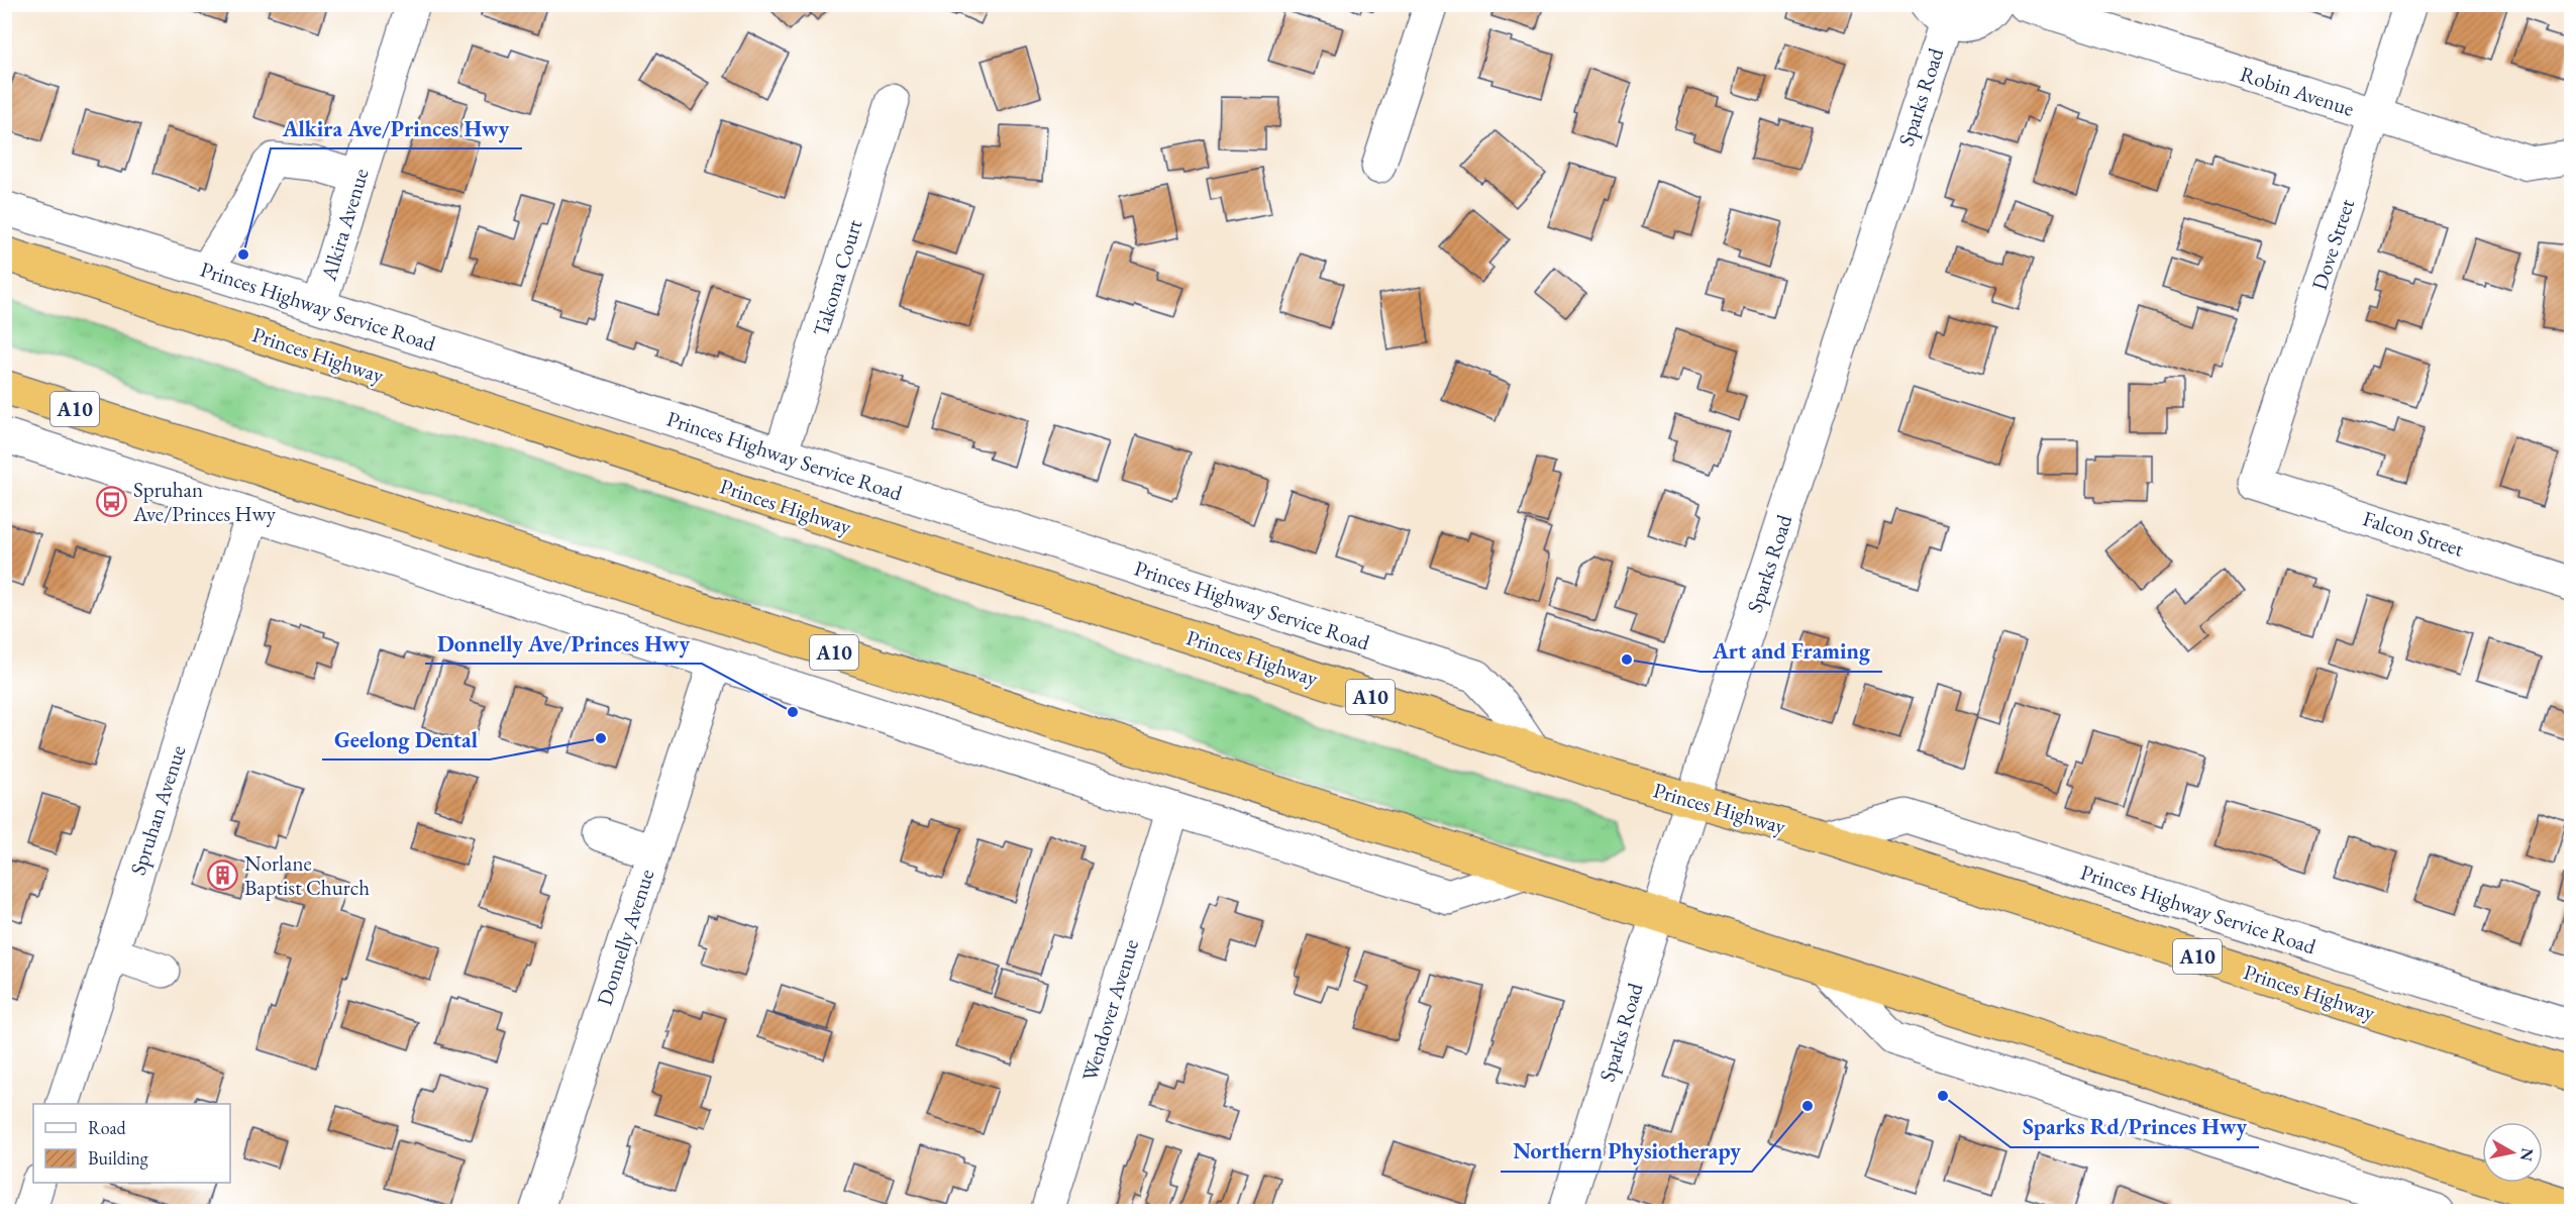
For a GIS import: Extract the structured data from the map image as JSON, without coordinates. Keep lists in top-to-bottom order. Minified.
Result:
{"streets":{"highway":["Princes Highway","A10"],"street":["Robin Avenue","Sparks Road","Alkira Avenue","Dove Street","Takoma Court","Princes Highway Service Road","Falcon Street","Spruhan Avenue","Donnelly Avenue","Wendover Avenue"]},"crossings":[["Robin Avenue","Dove Street"],["Sparks Road","Princes Highway"],["Sparks Road","A10"],["Alkira Avenue","Princes Highway Service Road"],["Dove Street","Falcon Street"],["Takoma Court","Princes Highway Service Road"],["Princes Highway Service Road","Princes Highway"]],"places":{"other":["Alkira Ave/Princes Hwy","Art and Framing","Donnelly Ave/Princes Hwy","Geelong Dental","Sparks Rd/Princes Hwy","Northern Physiotherapy"],"bus stop":["Spruhan Ave/Princes Hwy"],"building":["Norlane Baptist Church"]},"legend":["Road","Building"],"north":"right"}
